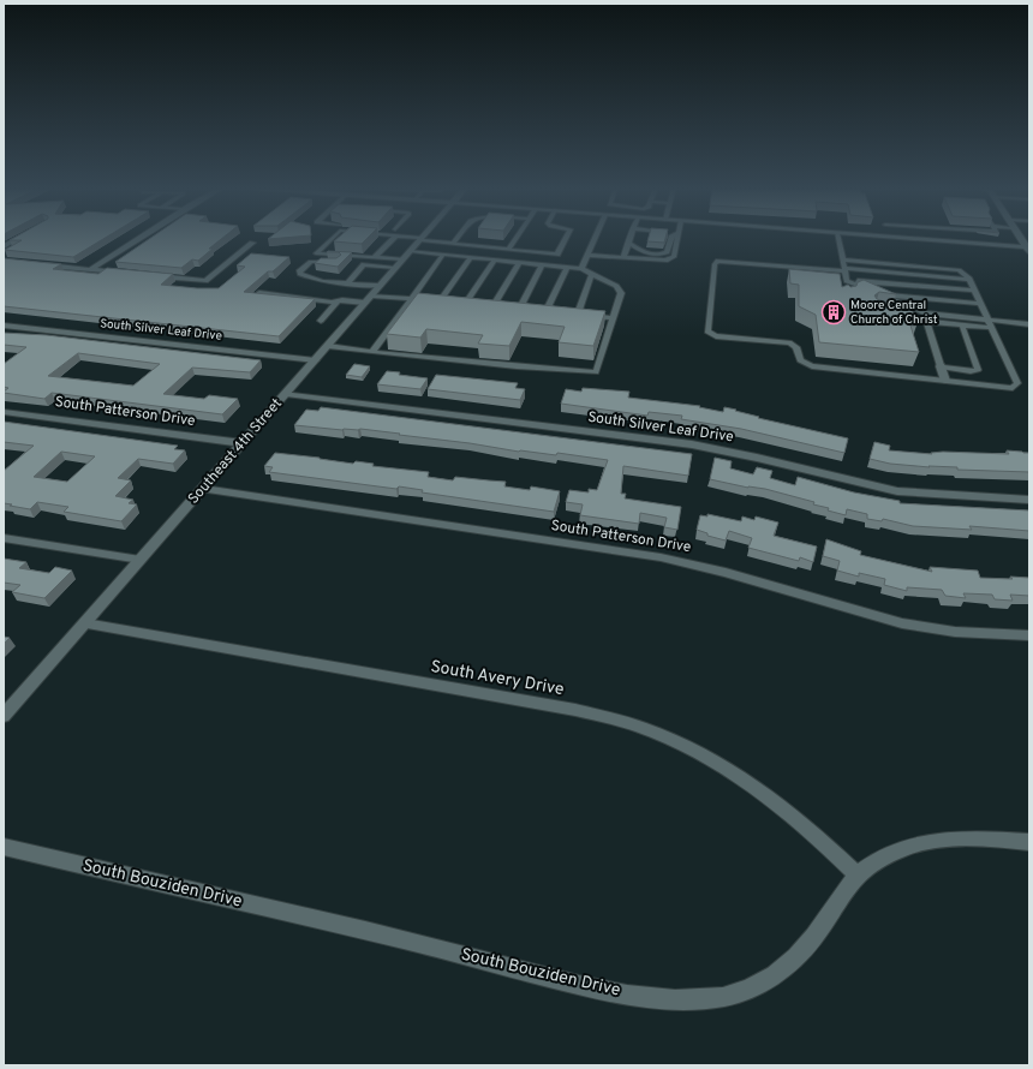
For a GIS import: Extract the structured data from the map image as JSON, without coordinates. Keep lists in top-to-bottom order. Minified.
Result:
{"streets":{"street":["South Silver Leaf Drive","South Patterson Drive","Southeast 4th Street","South Avery Drive","South Bouziden Drive"]},"crossings":[["South Silver Leaf Drive","Southeast 4th Street"],["South Patterson Drive","Southeast 4th Street"],["Southeast 4th Street","South Avery Drive"],["South Avery Drive","South Bouziden Drive"]],"places":{"building":["Moore Central Church of Christ"]}}
